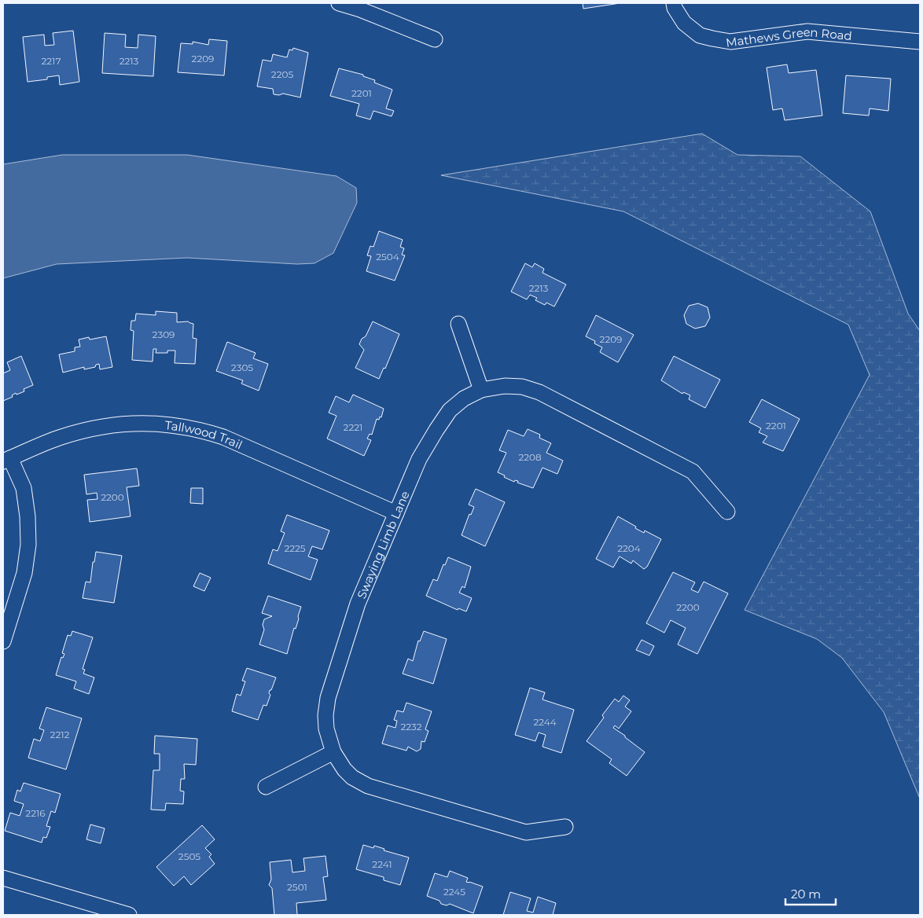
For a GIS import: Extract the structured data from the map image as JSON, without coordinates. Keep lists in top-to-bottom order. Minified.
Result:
{"streets":{"street":["Mathews Green Road","Tallwood Trail","Swaying Limb Lane"]},"crossings":[["Tallwood Trail","Swaying Limb Lane"]],"house_numbers":["2209","2217","2213","2205","2201","2504","2213","2309","2209","2305","2201","2221","2208","2200","2225","2204","2200","2244","2232","2212","2216","2505","2241","2501","2245"],"scale_bar":"20 m"}
